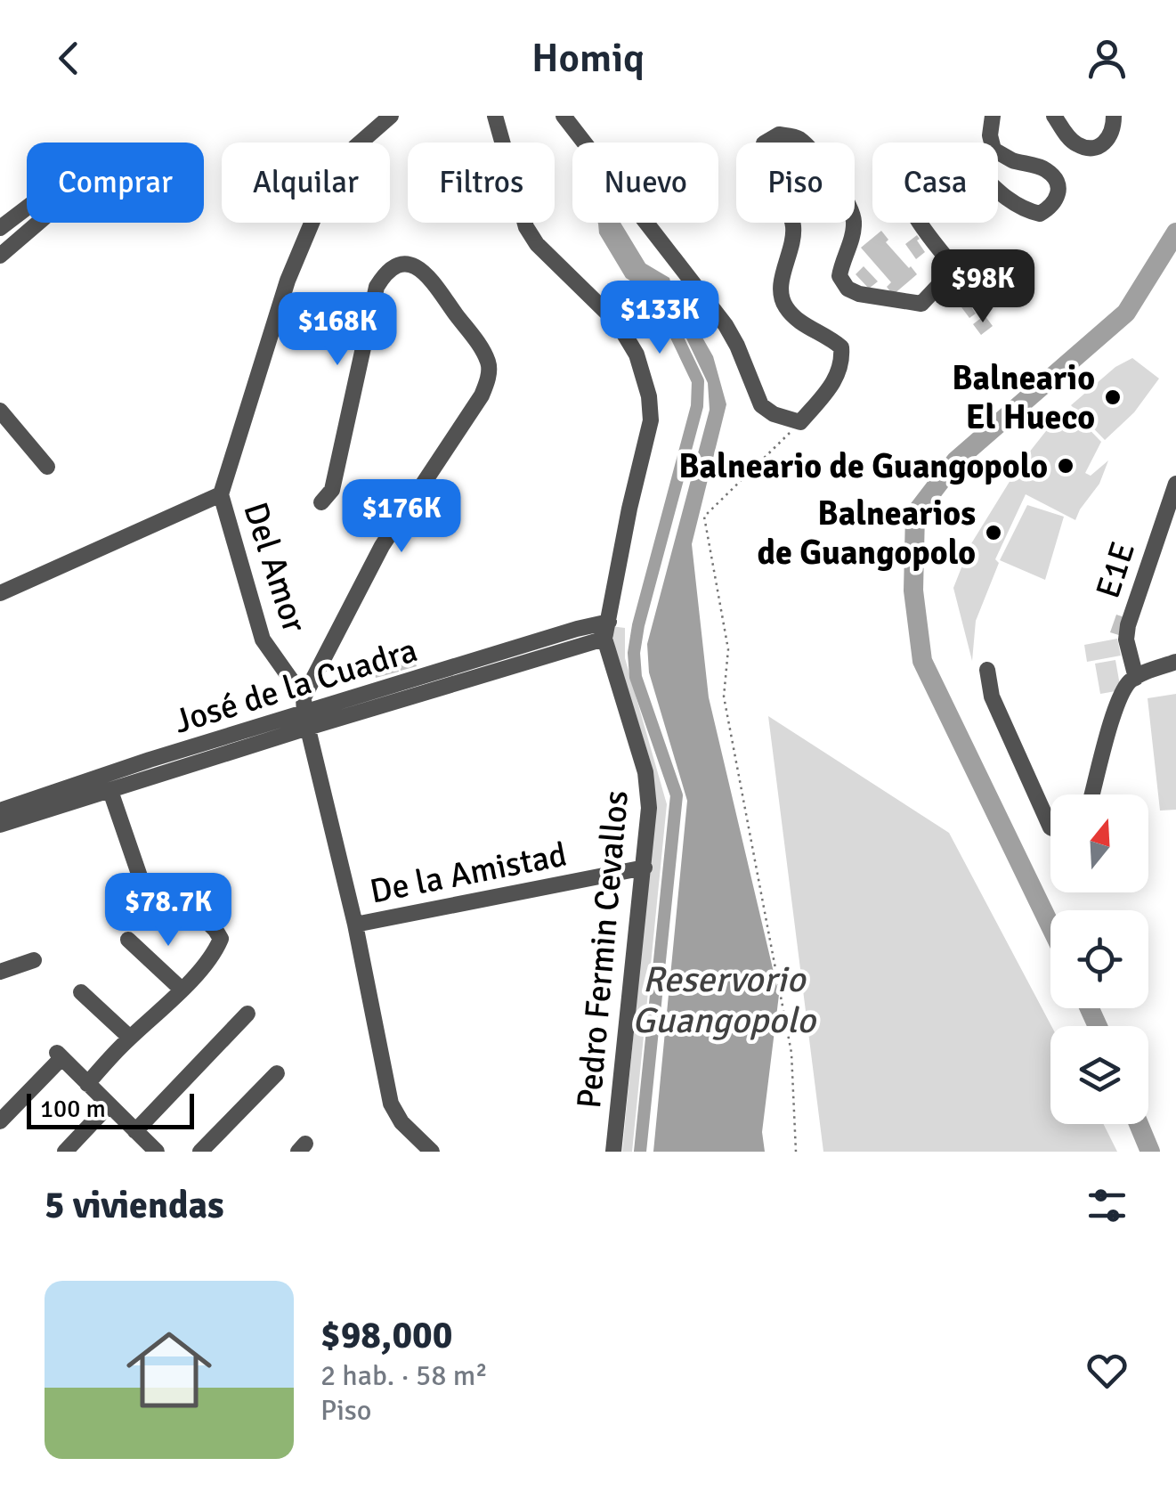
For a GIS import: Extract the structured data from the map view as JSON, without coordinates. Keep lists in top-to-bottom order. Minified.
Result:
{"streets":{"street":["Del Amor","E1E","José de la Cuadra","De la Amistad","Pedro Fermin Cevallos"]},"crossings":[["Del Amor","José de la Cuadra"],["Del Amor","De la Amistad"],["José de la Cuadra","Pedro Fermin Cevallos"],["De la Amistad","Pedro Fermin Cevallos"]],"water":["Reservorio Guangopolo"],"places":["Balneario El Hueco","Balneario de Guangopolo","Balnearios de Guangopolo"],"scale_bar":"100 m","north":"top","page":{"header":"Homiq","chip":["Comprar","Alquilar","Filtros","Nuevo","Piso","Casa"],"price":["$98K","$133K","$168K","$176K","$78.7K"],"scale":"100 m","heading":"5 viviendas","list":[{"name":"$98,000","note":"2 hab. · 58 m² · Piso"}]}}
